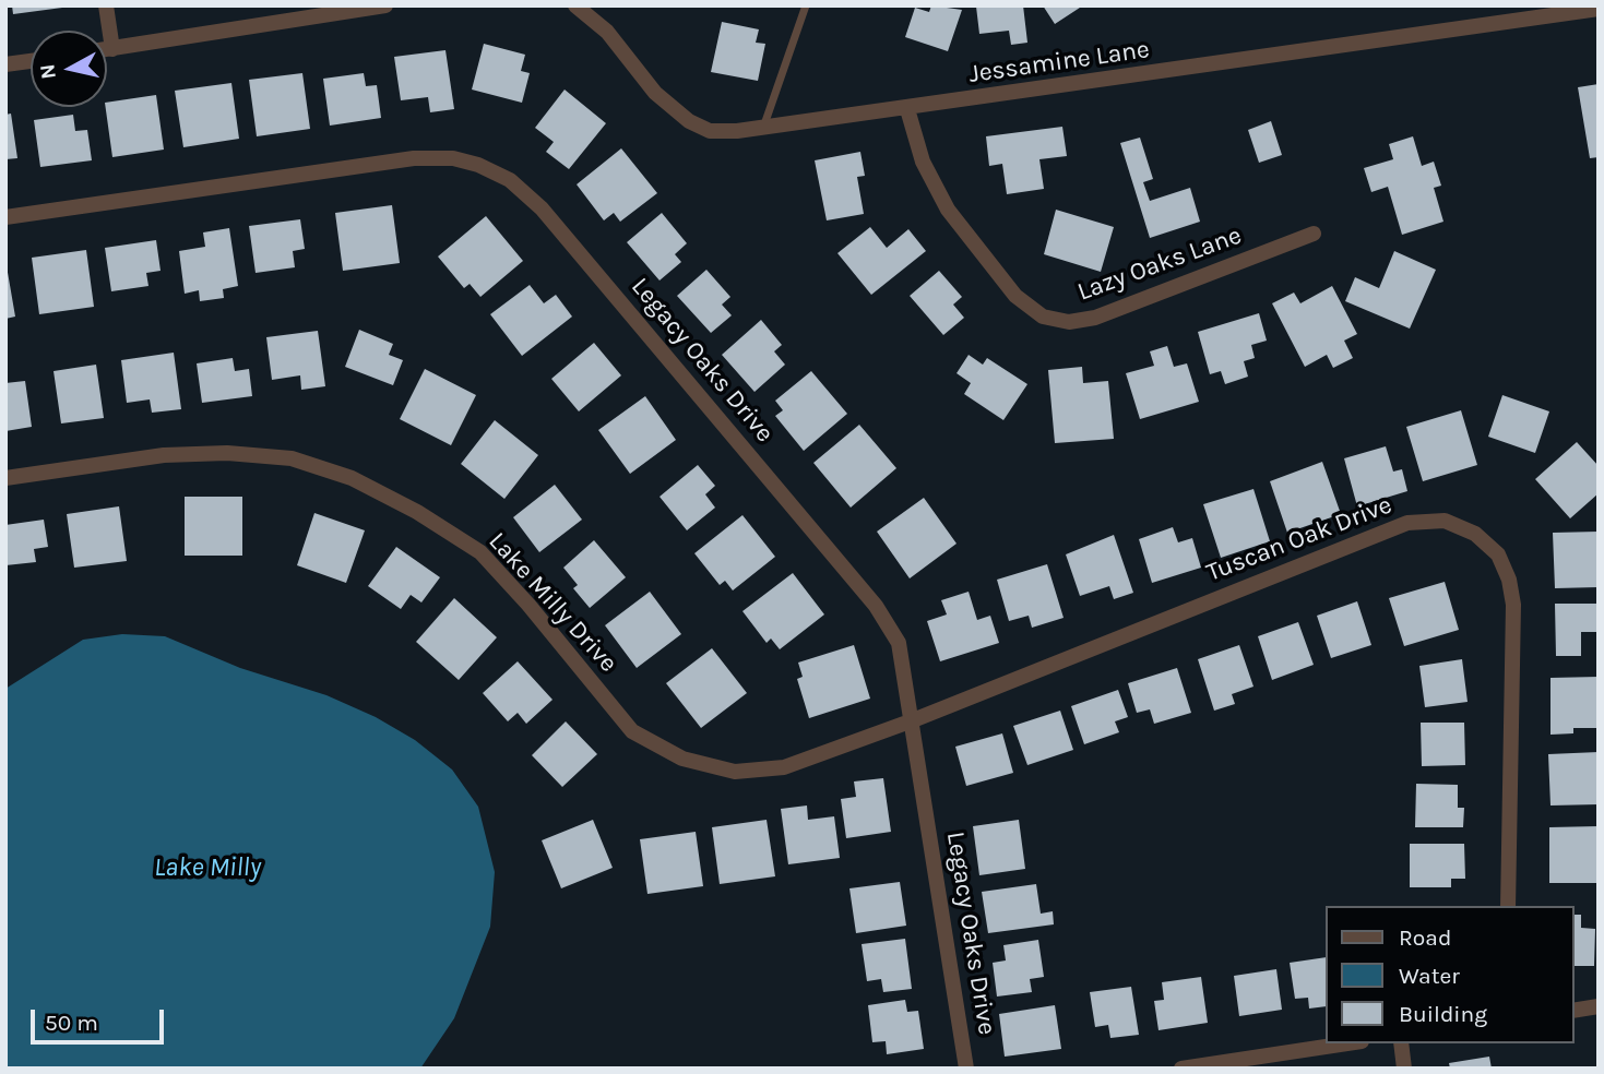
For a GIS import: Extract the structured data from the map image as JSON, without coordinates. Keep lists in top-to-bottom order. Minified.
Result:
{"streets":{"street":["Jessamine Lane","Lazy Oaks Lane","Legacy Oaks Drive","Tuscan Oak Drive","Lake Milly Drive"]},"crossings":[["Jessamine Lane","Lazy Oaks Lane"],["Legacy Oaks Drive","Tuscan Oak Drive"],["Legacy Oaks Drive","Lake Milly Drive"],["Tuscan Oak Drive","Lake Milly Drive"]],"water":["Lake Milly"],"legend":["Road","Water","Building"],"scale_bar":"50 m","north":"left"}
